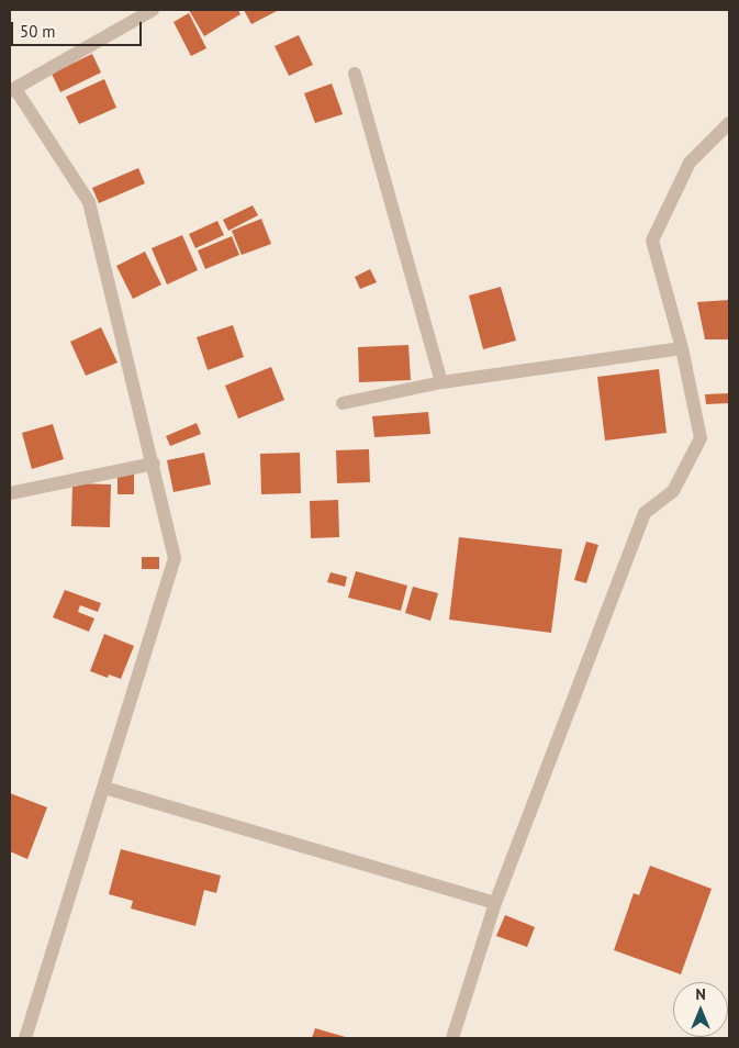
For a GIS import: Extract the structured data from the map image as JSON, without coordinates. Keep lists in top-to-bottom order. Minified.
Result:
{"scale_bar":"50 m","north":"top"}
